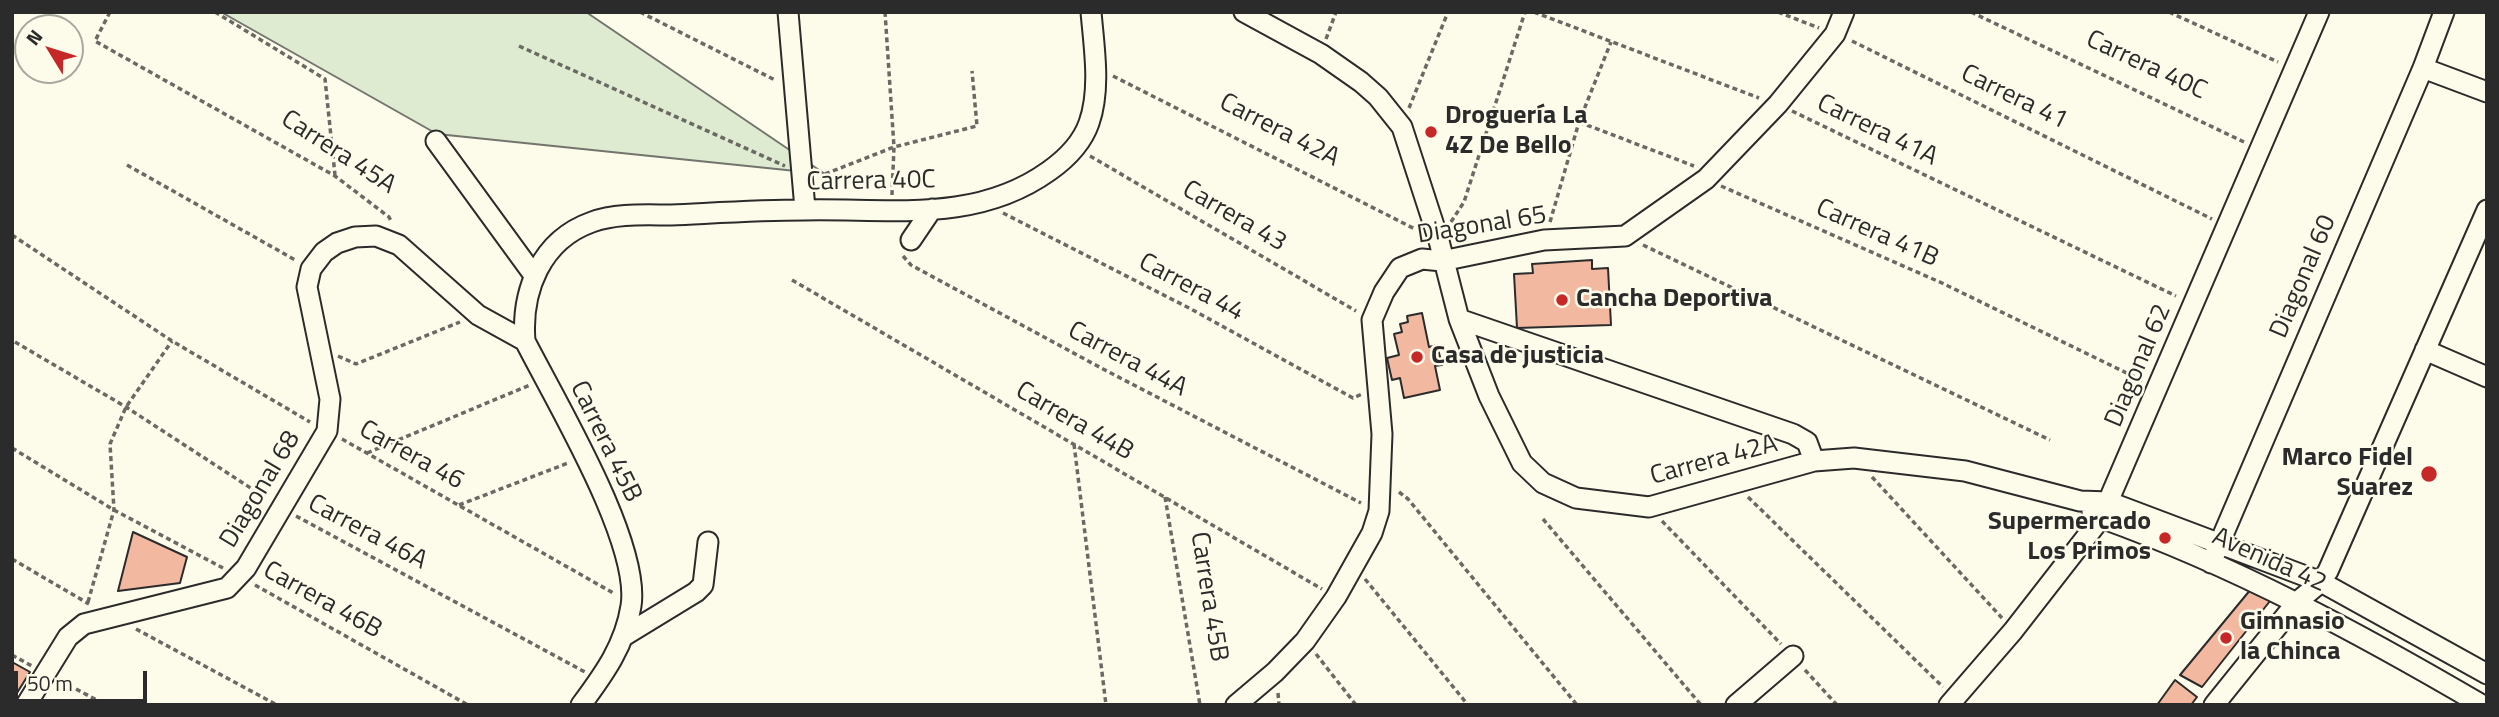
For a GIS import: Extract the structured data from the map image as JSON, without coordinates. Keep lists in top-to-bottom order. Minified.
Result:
{"streets":{"street":["Carrera 40C","Carrera 42A","Diagonal 65","Diagonal 60","Diagonal 62","Carrera 45B","Diagonal 68","Avenida 42"],"path":["Carrera 41","Carrera 41A","Carrera 45A","Carrera 43","Carrera 41B","Carrera 44","Carrera 44A","Carrera 44B","Carrera 46","Carrera 46A","Carrera 46B"]},"crossings":[["Carrera 40C","Carrera 42A"],["Carrera 40C","Carrera 43"],["Carrera 40C","Carrera 44"],["Carrera 40C","Diagonal 62"],["Carrera 40C","Carrera 45B"],["Carrera 41","Diagonal 62"],["Carrera 42A","Diagonal 65"],["Carrera 42A","Diagonal 62"],["Carrera 42A","Avenida 42"],["Carrera 41A","Diagonal 62"],["Carrera 43","Diagonal 65"],["Diagonal 65","Carrera 44"],["Diagonal 65","Carrera 44A"],["Diagonal 65","Carrera 44B"],["Carrera 41B","Diagonal 62"],["Diagonal 60","Avenida 42"],["Diagonal 62","Avenida 42"],["Carrera 44B","Carrera 45B"],["Carrera 45B","Carrera 46"],["Carrera 45B","Carrera 46A"],["Carrera 46","Diagonal 68"],["Diagonal 68","Carrera 46A"],["Diagonal 68","Carrera 46B"]],"places":["Droguería La 4Z De Bello","Cancha Deportiva","Casa de justicia","Marco Fidel Suarez","Supermercado Los Primos","Gimnasio la Chinca"],"scale_bar":"50 m","north":"top left"}
